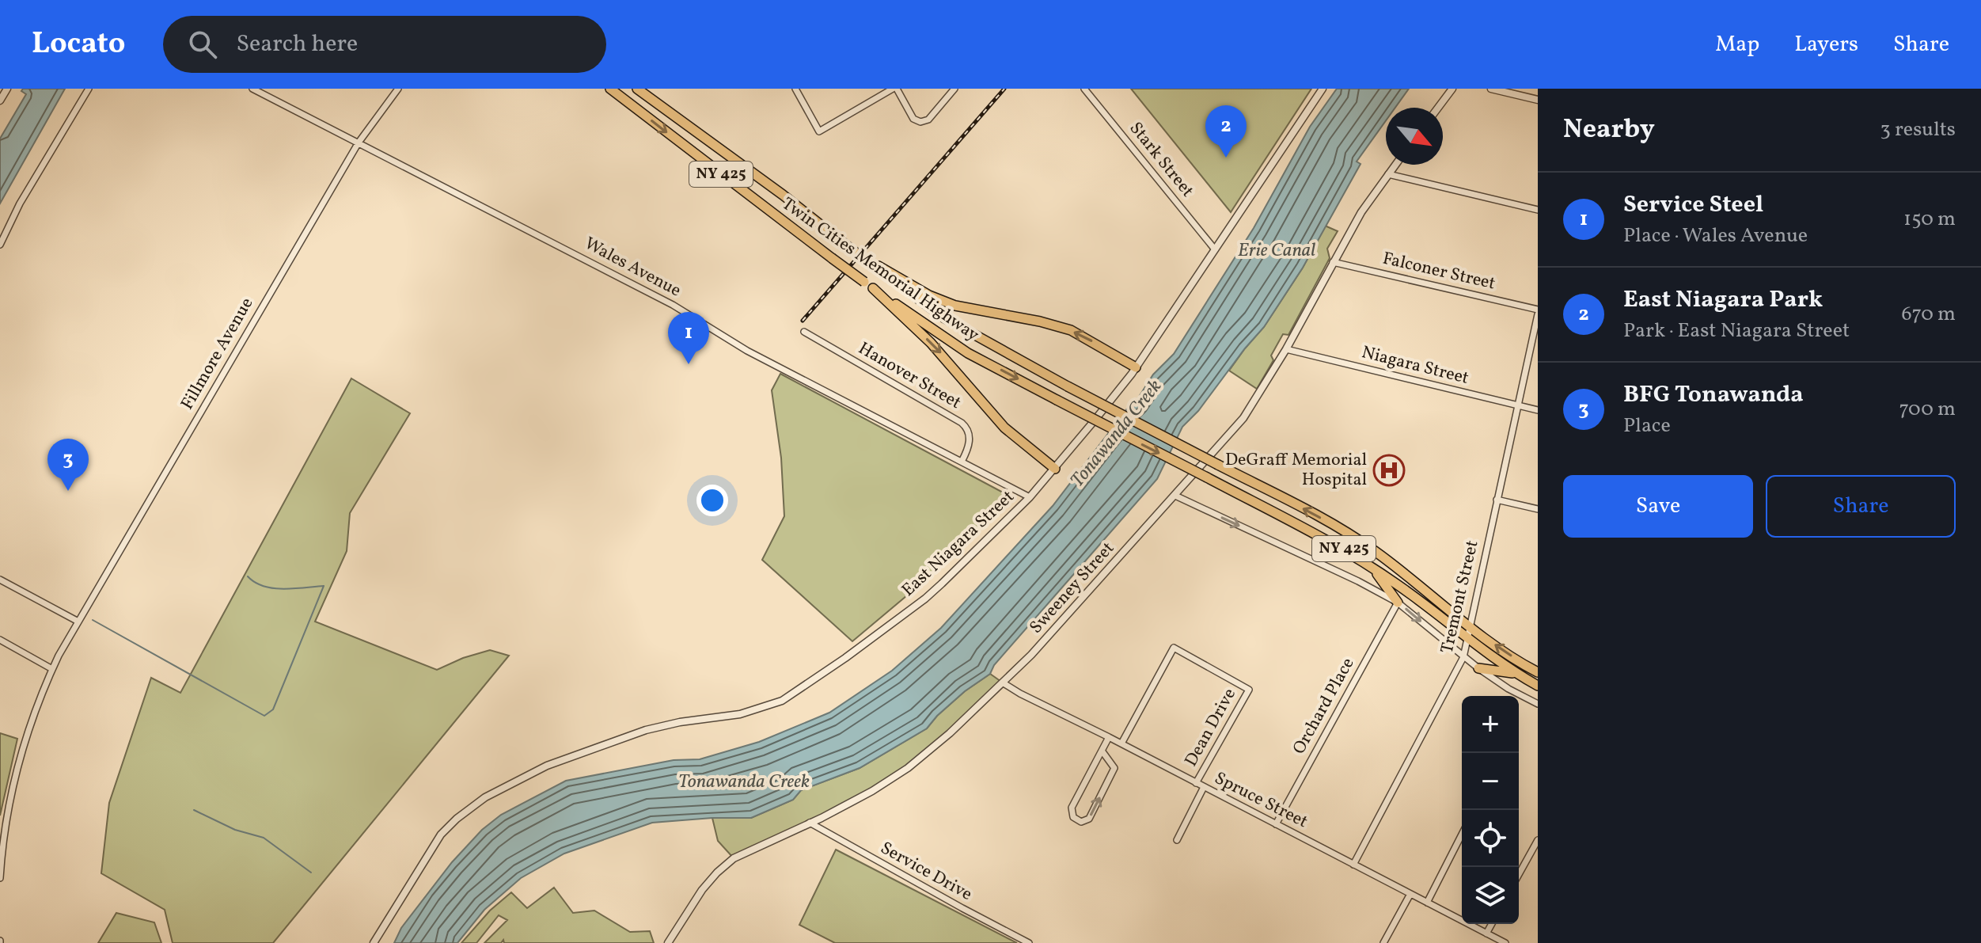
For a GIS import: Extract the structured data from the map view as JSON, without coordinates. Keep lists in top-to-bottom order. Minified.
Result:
{"streets":{"main road":["NY 425","Twin Cities Memorial Highway"],"street":["Stark Street","Wales Avenue","Falconer Street","Fillmore Avenue","Niagara Street","Hanover Street","East Niagara Street","Sweeney Street","Tremont Street","Orchard Place","Dean Drive","Spruce Street","Service Drive"]},"crossings":[["Stark Street","East Niagara Street"],["Wales Avenue","Fillmore Avenue"],["Wales Avenue","Hanover Street"],["Wales Avenue","East Niagara Street"],["Twin Cities Memorial Highway","Tremont Street"],["Falconer Street","Sweeney Street"],["Falconer Street","Tremont Street"],["Niagara Street","Sweeney Street"],["Niagara Street","Tremont Street"],["Sweeney Street","Spruce Street"],["Sweeney Street","Service Drive"],["Tremont Street","Spruce Street"],["Orchard Place","Spruce Street"],["Dean Drive","Spruce Street"]],"water":["Erie Canal","Tonawanda Creek"],"places":{"hospital":["DeGraff Memorial Hospital"]},"north":"bottom right","page":{"header":"Locato","search":"Search here","nav":["Map","Layers","Share"],"heading":["Nearby","3 results"],"pins":["2","1","3"],"list":[{"mark":"1","name":"Service Steel","note":"Place · Wales Avenue","value":"150 m"},{"mark":"2","name":"East Niagara Park","note":"Park · East Niagara Street","value":"670 m"},{"mark":"3","name":"BFG Tonawanda","note":"Place","value":"700 m"}],"buttons":["Save","Share"],"map_buttons":["+","−"]}}
